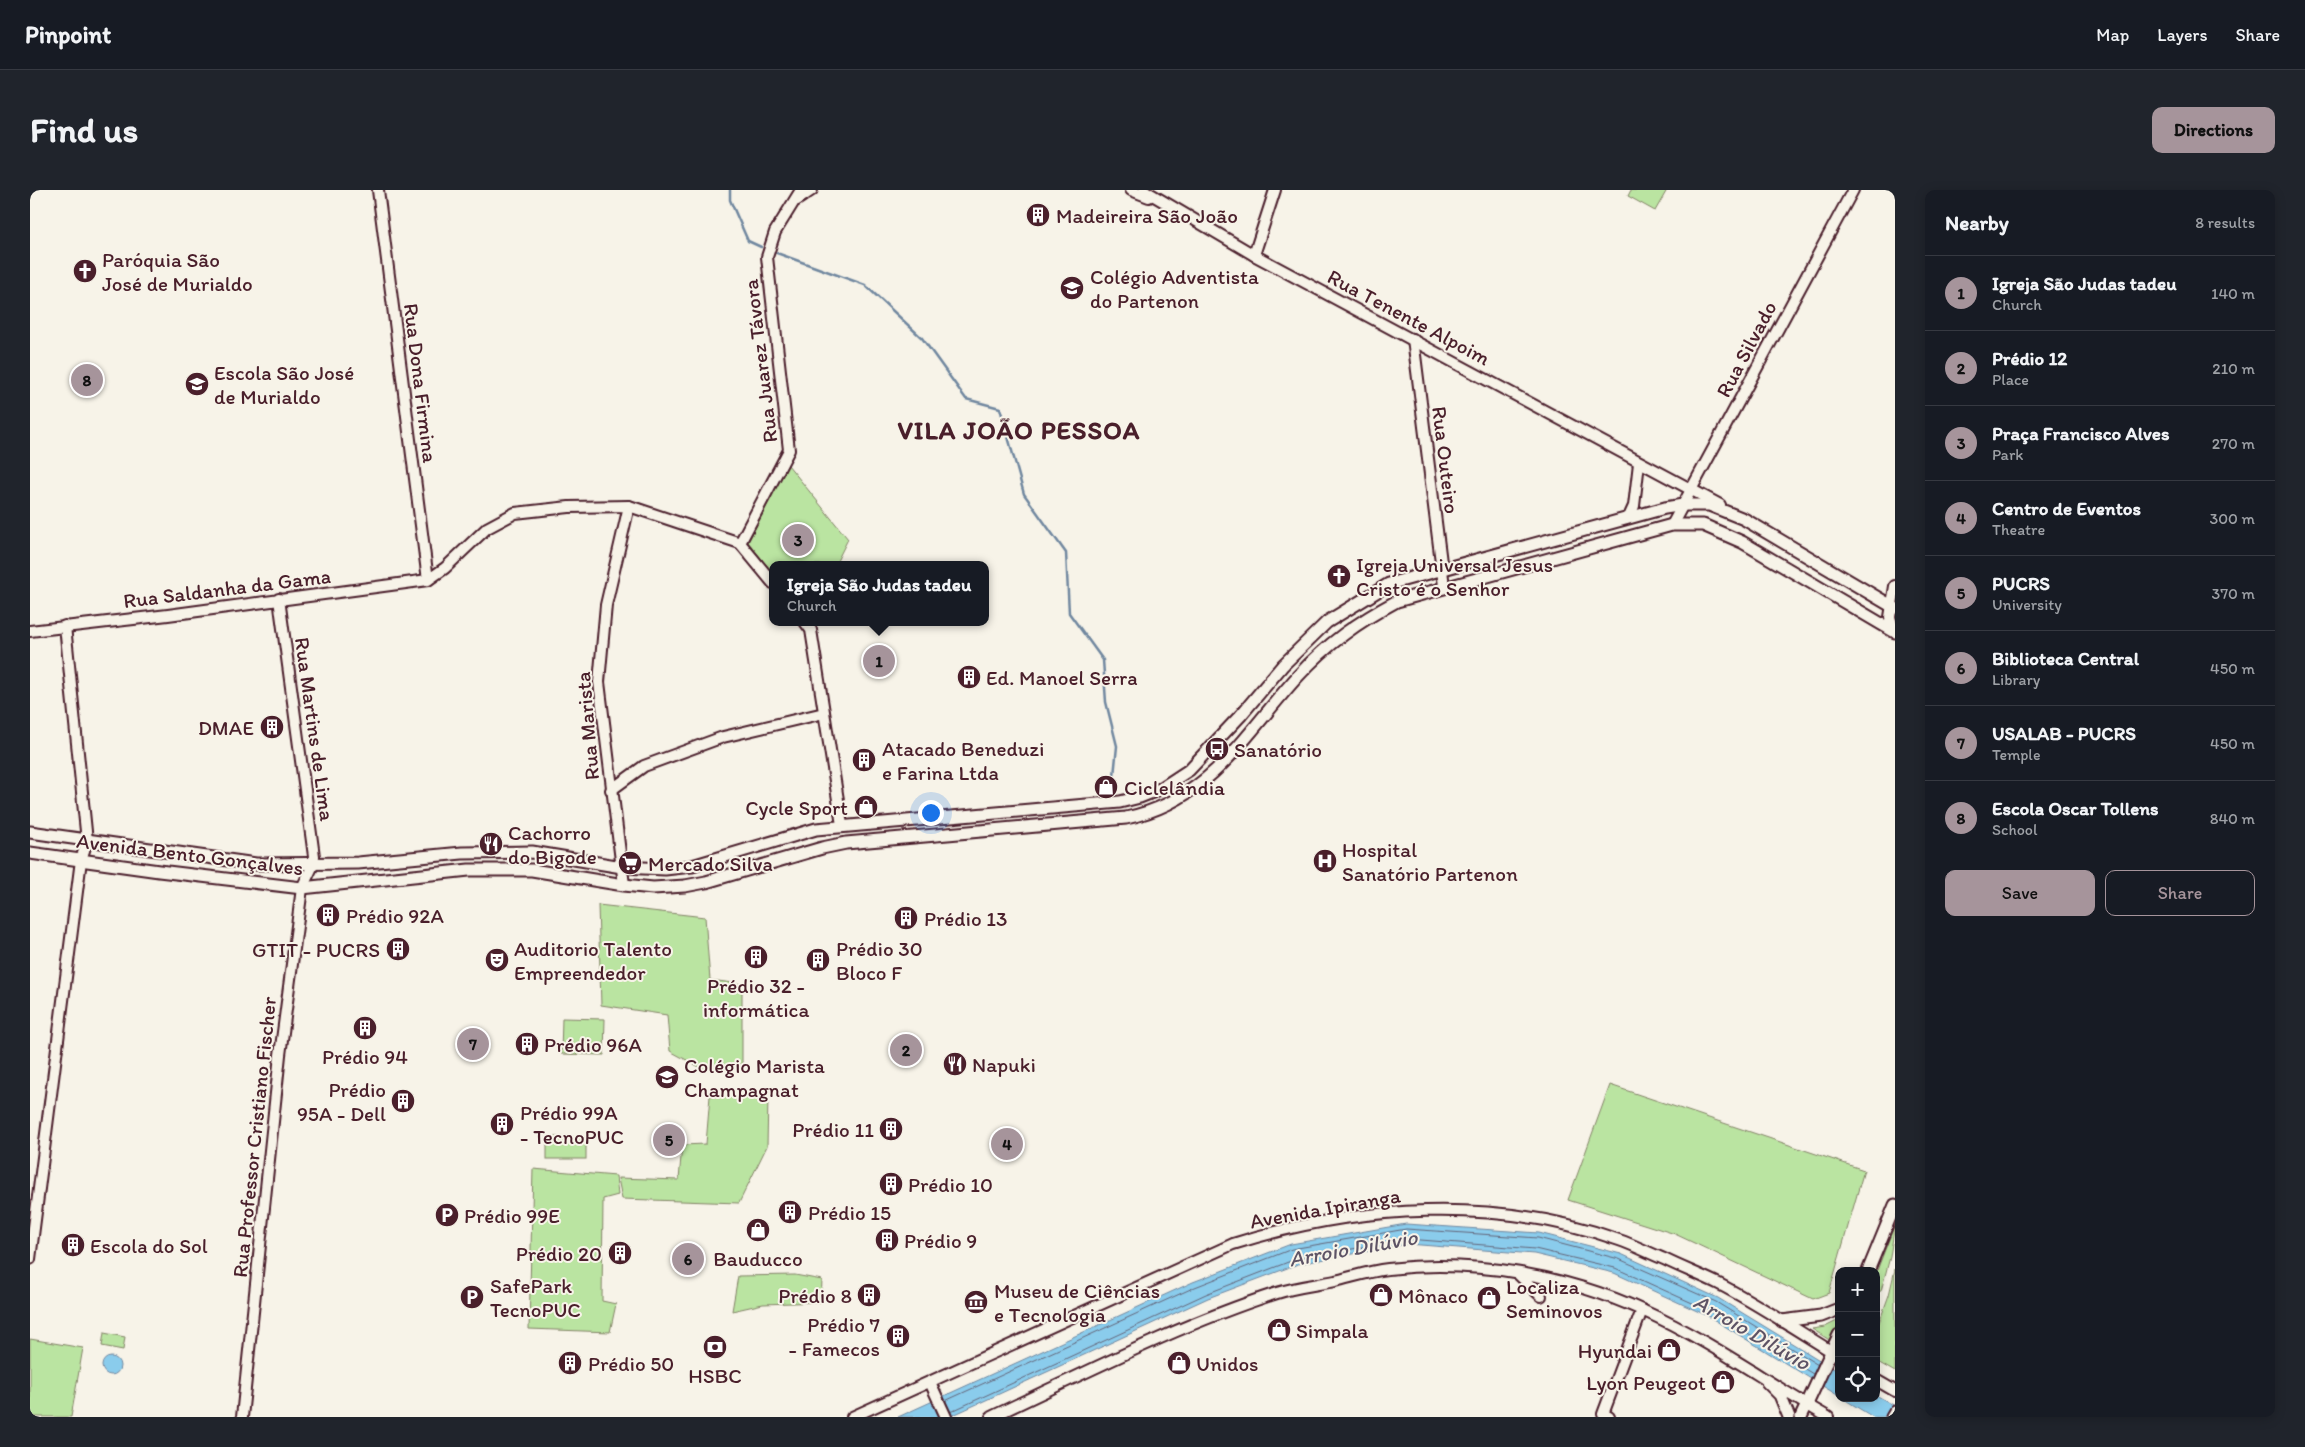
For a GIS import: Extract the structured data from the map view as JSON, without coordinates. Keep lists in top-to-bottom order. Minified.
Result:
{"streets":{"main road":["Avenida Bento Gonçalves"],"street":["Rua Tenente Alpoim","Rua Silvado","Rua Juarez Távora","Rua Dona Firmina","Rua Outeiro","Rua Saldanha da Gama","Rua Marista","Rua Martins de Lima","Rua Professor Cristiano Fischer","Avenida Ipiranga"]},"crossings":[["Rua Tenente Alpoim","Rua Silvado"],["Rua Tenente Alpoim","Rua Outeiro"],["Rua Tenente Alpoim","Avenida Bento Gonçalves"],["Rua Silvado","Avenida Bento Gonçalves"],["Rua Dona Firmina","Rua Saldanha da Gama"],["Rua Outeiro","Avenida Bento Gonçalves"],["Rua Saldanha da Gama","Rua Martins de Lima"],["Rua Marista","Avenida Bento Gonçalves"],["Rua Martins de Lima","Avenida Bento Gonçalves"],["Rua Martins de Lima","Rua Professor Cristiano Fischer"],["Avenida Bento Gonçalves","Rua Professor Cristiano Fischer"]],"districts":["VILA JOÃO PESSOA"],"water":["Arroio Dilúvio"],"places":{"building":["Madeireira São João","Ed. Manoel Serra","DMAE","Atacado Beneduzi e Farina Ltda","Prédio 92A","Prédio 13","GTIT - PUCRS","Prédio 32 - informática","Prédio 30 Bloco F","Prédio 94","Prédio 96A","Prédio 95A - Dell","Prédio 99A - TecnoPUC","Prédio 11","Prédio 10","Prédio 15","Prédio 9","Escola do Sol","Prédio 20","Prédio 8","Prédio 7 - Famecos","Prédio 50"],"church":["Paróquia São José de Murialdo","Igreja Universal Jesus Cristo é o Senhor"],"school or university":["Colégio Adventista do Partenon","Escola São José de Murialdo","Colégio Marista Champagnat"],"bus stop":["Sanatório"],"shop":["Ciclelândia","Cycle Sport","Bauducco","Mônaco","Localiza Seminovos","Simpala","Hyundai","Unidos","Lyon Peugeot"],"restaurant":["Cachorro do Bigode","Napuki"],"hospital":["Hospital Sanatório Partenon"],"supermarket":["Mercado Silva"],"theatre":["Auditorio Talento Empreendedor"],"parking":["Prédio 99E","SafePark TecnoPUC"],"museum":["Museu de Ciências e Tecnologia"],"bank":["HSBC"]},"page":{"header":"Pinpoint","nav":["Map","Layers","Share"],"buttons":["Directions",["Save","Share"]],"title":"Find us","heading":["Nearby","8 results"],"list":[{"mark":"1","name":"Igreja São Judas tadeu","note":"Church","value":"140 m"},{"mark":"2","name":"Prédio 12","note":"Place","value":"210 m"},{"mark":"3","name":"Praça Francisco Alves","note":"Park","value":"270 m"},{"mark":"4","name":"Centro de Eventos","note":"Theatre","value":"300 m"},{"mark":"5","name":"PUCRS","note":"University","value":"370 m"},{"mark":"6","name":"Biblioteca Central","note":"Library","value":"450 m"},{"mark":"7","name":"USALAB - PUCRS","note":"Temple","value":"450 m"},{"mark":"8","name":"Escola Oscar Tollens","note":"School","value":"840 m"}],"pins":["8","3","1","7","2","5","4","6"],"popup":["Igreja São Judas tadeu","Church"],"map_buttons":["+","−"]}}
